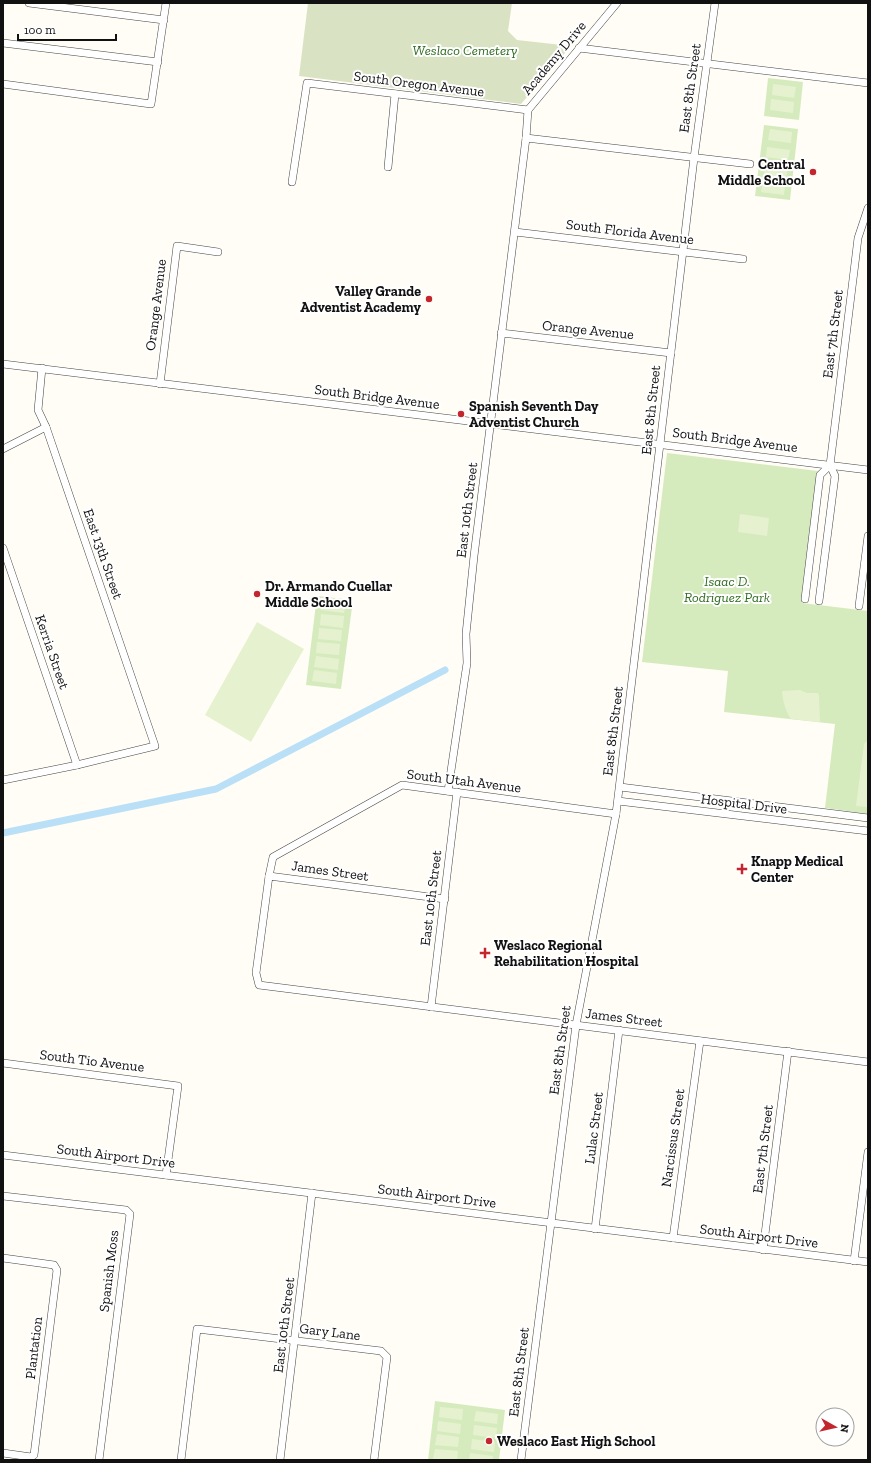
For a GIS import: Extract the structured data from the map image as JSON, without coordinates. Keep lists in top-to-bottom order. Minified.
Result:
{"streets":{"street":["Academy Drive","South Oregon Avenue","East 8th Street","South Florida Avenue","Orange Avenue","East 7th Street","South Bridge Avenue","East 10th Street","East 13th Street","Kerria Street","South Utah Avenue","Hospital Drive","James Street","South Tio Avenue","Lulac Street","Narcissus Street","South Airport Drive","Spanish Moss","Gary Lane","Plantation"]},"crossings":[["Academy Drive","South Oregon Avenue"],["Academy Drive","South Florida Avenue"],["Academy Drive","East 10th Street"],["East 8th Street","South Florida Avenue"],["East 8th Street","Orange Avenue"],["East 8th Street","South Bridge Avenue"],["East 8th Street","South Utah Avenue"],["East 8th Street","Hospital Drive"],["East 8th Street","James Street"],["East 8th Street","South Airport Drive"],["South Florida Avenue","East 10th Street"],["Orange Avenue","South Bridge Avenue"],["Orange Avenue","East 10th Street"],["East 7th Street","South Bridge Avenue"],["East 7th Street","James Street"],["East 7th Street","South Airport Drive"],["South Bridge Avenue","East 10th Street"],["South Bridge Avenue","East 13th Street"],["East 10th Street","South Utah Avenue"],["East 10th Street","James Street"],["East 10th Street","South Airport Drive"],["East 10th Street","Gary Lane"],["East 13th Street","Kerria Street"],["South Utah Avenue","James Street"],["James Street","Lulac Street"],["James Street","Narcissus Street"],["South Tio Avenue","South Airport Drive"],["Lulac Street","South Airport Drive"],["Narcissus Street","South Airport Drive"]],"parks":["Weslaco Cemetery","Isaac D. Rodriguez Park"],"places":{"other":["Central Middle School","Valley Grande Adventist Academy","Spanish Seventh Day Adventist Church","Dr. Armando Cuellar Middle School","Weslaco East High School"],"health":["Knapp Medical Center","Weslaco Regional Rehabilitation Hospital"]},"scale_bar":"100 m","north":"right"}
